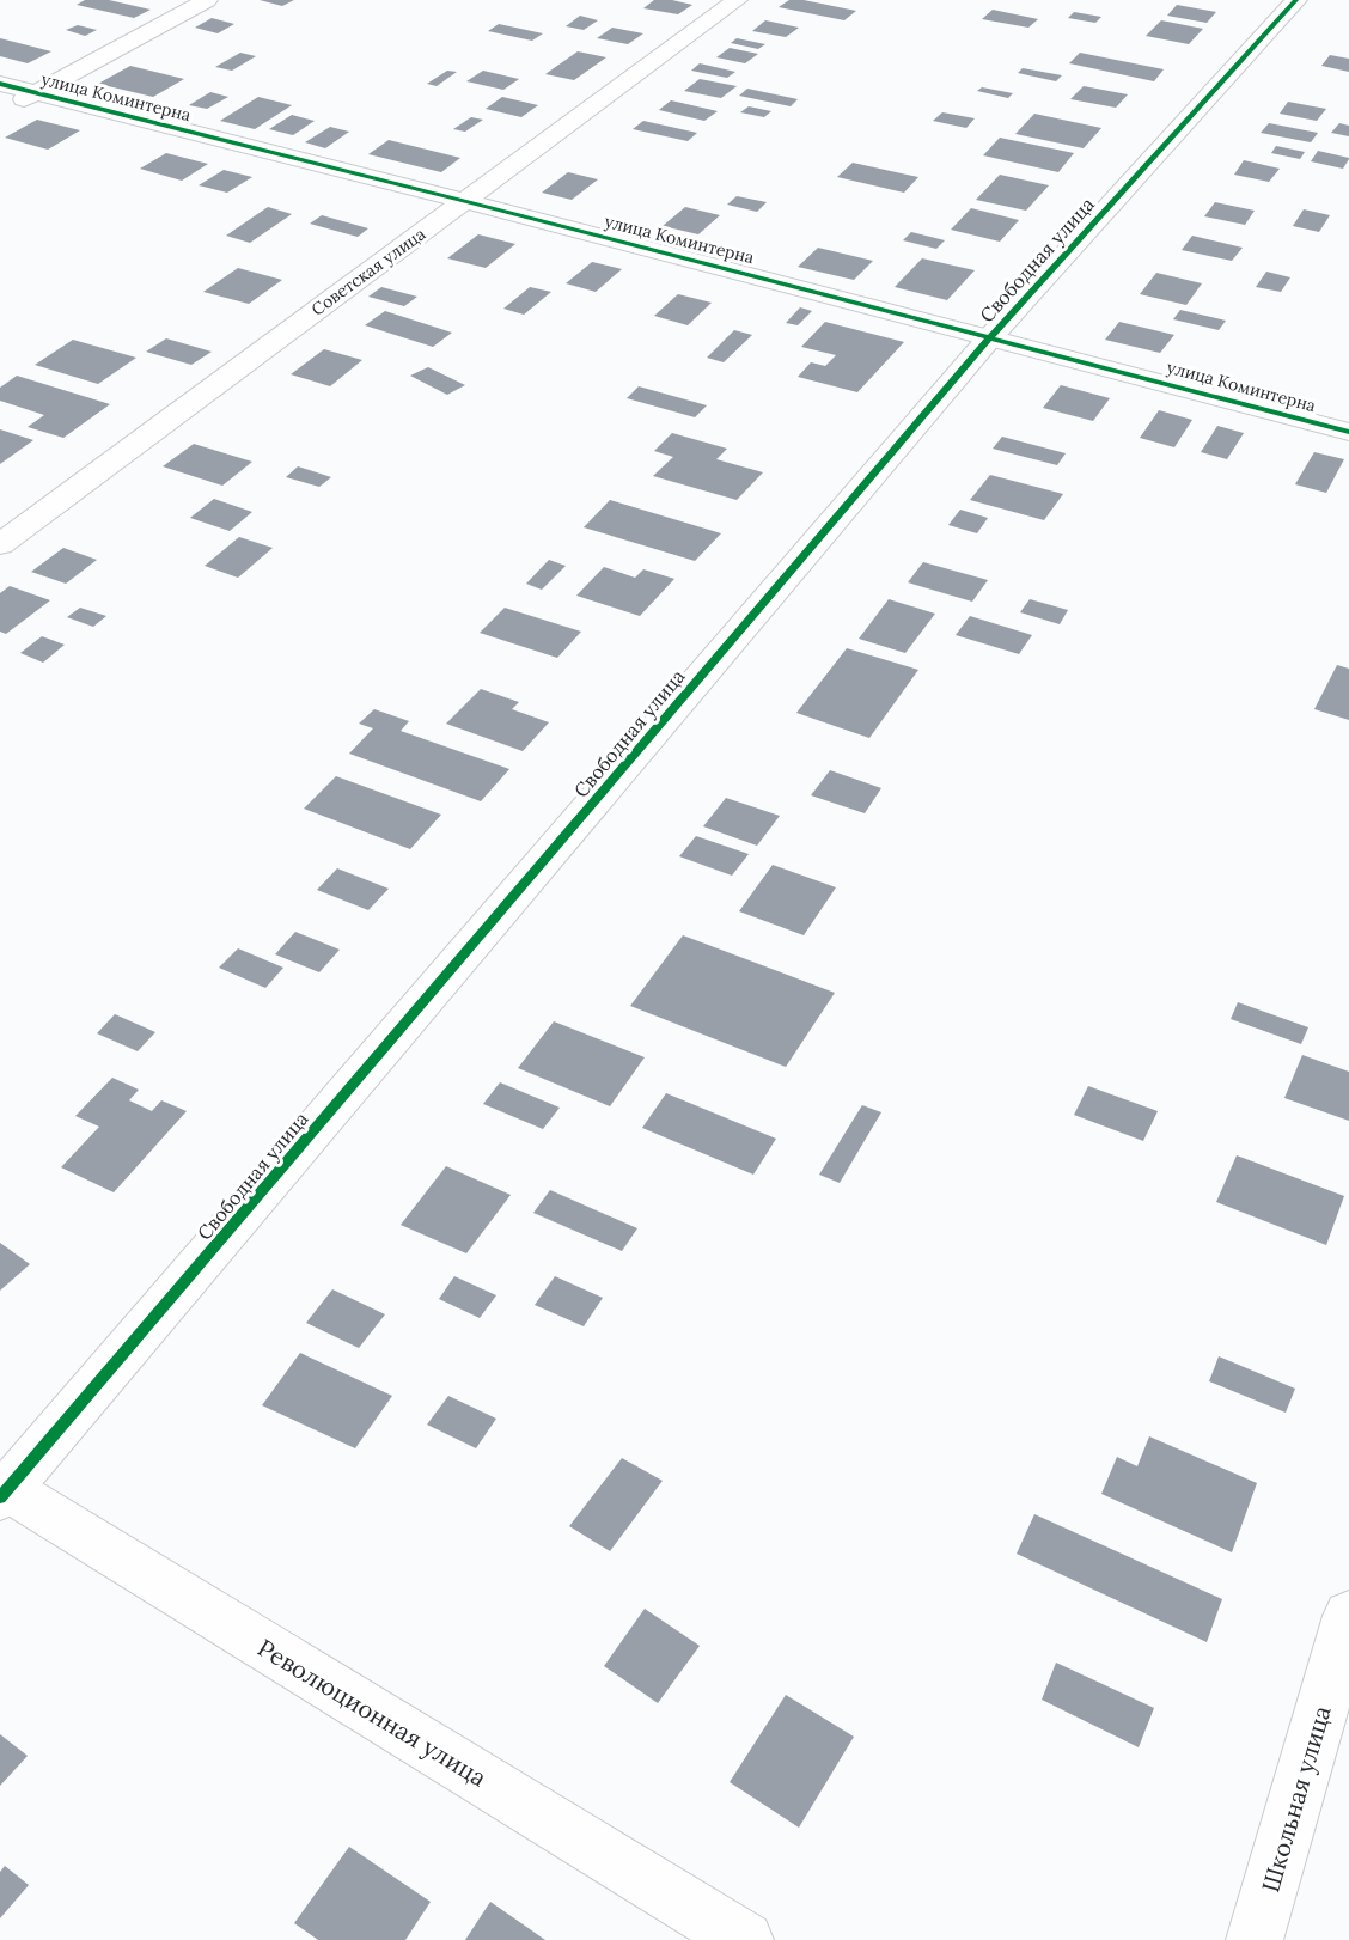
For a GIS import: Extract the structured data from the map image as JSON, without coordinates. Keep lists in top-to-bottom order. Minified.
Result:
{"streets":{"street":["улица Коминтерна","Свободная улица","Советская улица","Революционная улица","Школьная улица"]},"crossings":[["улица Коминтерна","Свободная улица"],["улица Коминтерна","Советская улица"],["Свободная улица","Революционная улица"]]}
